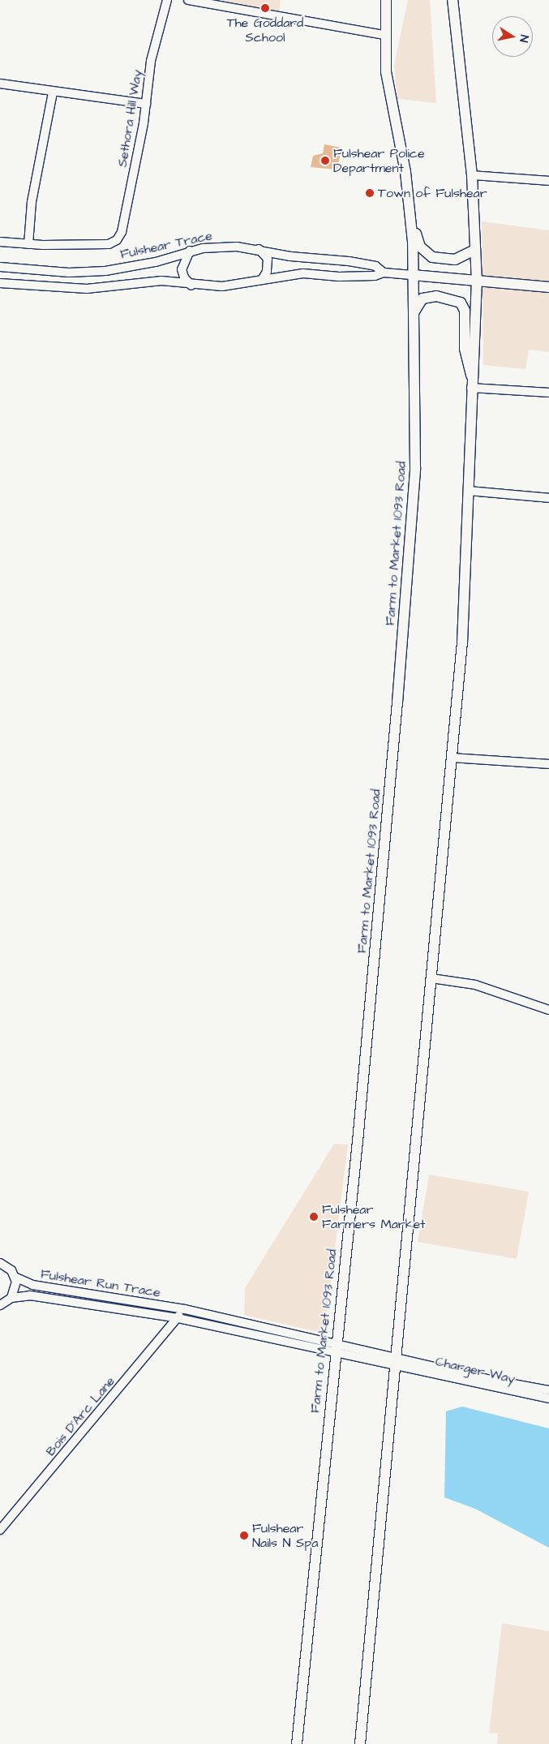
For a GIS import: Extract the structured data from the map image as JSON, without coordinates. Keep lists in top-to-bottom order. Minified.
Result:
{"streets":{"main road":["Fulshear Trace","Farm to Market 1093 Road"],"street":["Sethora Hill Way","Fulshear Run Trace","Charger Way","Bois D'Arc Lane"]},"crossings":[["Fulshear Trace","Farm to Market 1093 Road"],["Fulshear Run Trace","Bois D'Arc Lane"]],"places":["The Goddard School","Fulshear Police Department","Town of Fulshear","Fulshear Farmers Market","Fulshear Nails N Spa"],"north":"right"}
